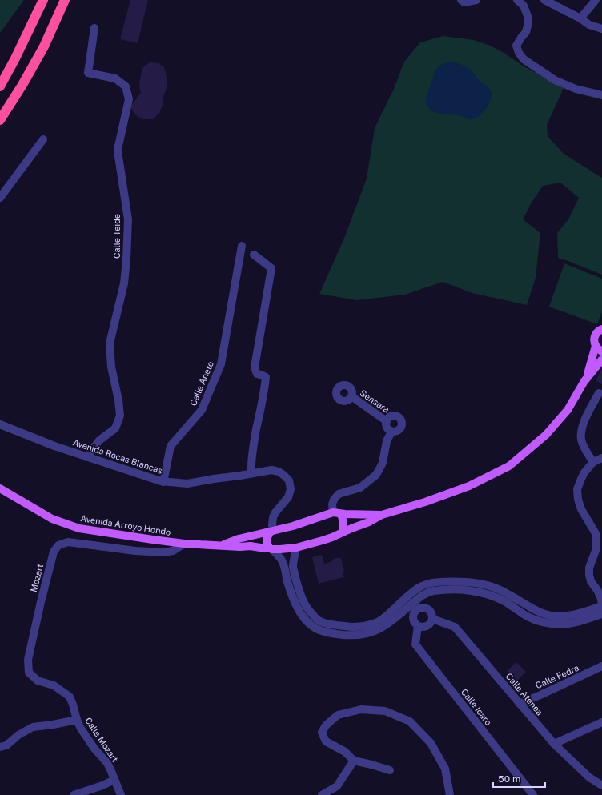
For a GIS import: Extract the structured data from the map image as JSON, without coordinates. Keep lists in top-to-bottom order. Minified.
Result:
{"streets":{"main road":["Avenida Arroyo Hondo"],"street":["Calle Teide","Calle Aneto","Sensara","Avenida Rocas Blancas","Mozart","Calle Fedra","Calle Atenea","Calle Icaro","Calle Mozart"]},"crossings":[["Calle Teide","Avenida Rocas Blancas"],["Calle Aneto","Avenida Rocas Blancas"],["Avenida Rocas Blancas","Avenida Arroyo Hondo"],["Avenida Arroyo Hondo","Mozart"],["Mozart","Calle Mozart"],["Calle Fedra","Calle Atenea"],["Calle Atenea","Calle Icaro"]],"scale_bar":"50 m"}
